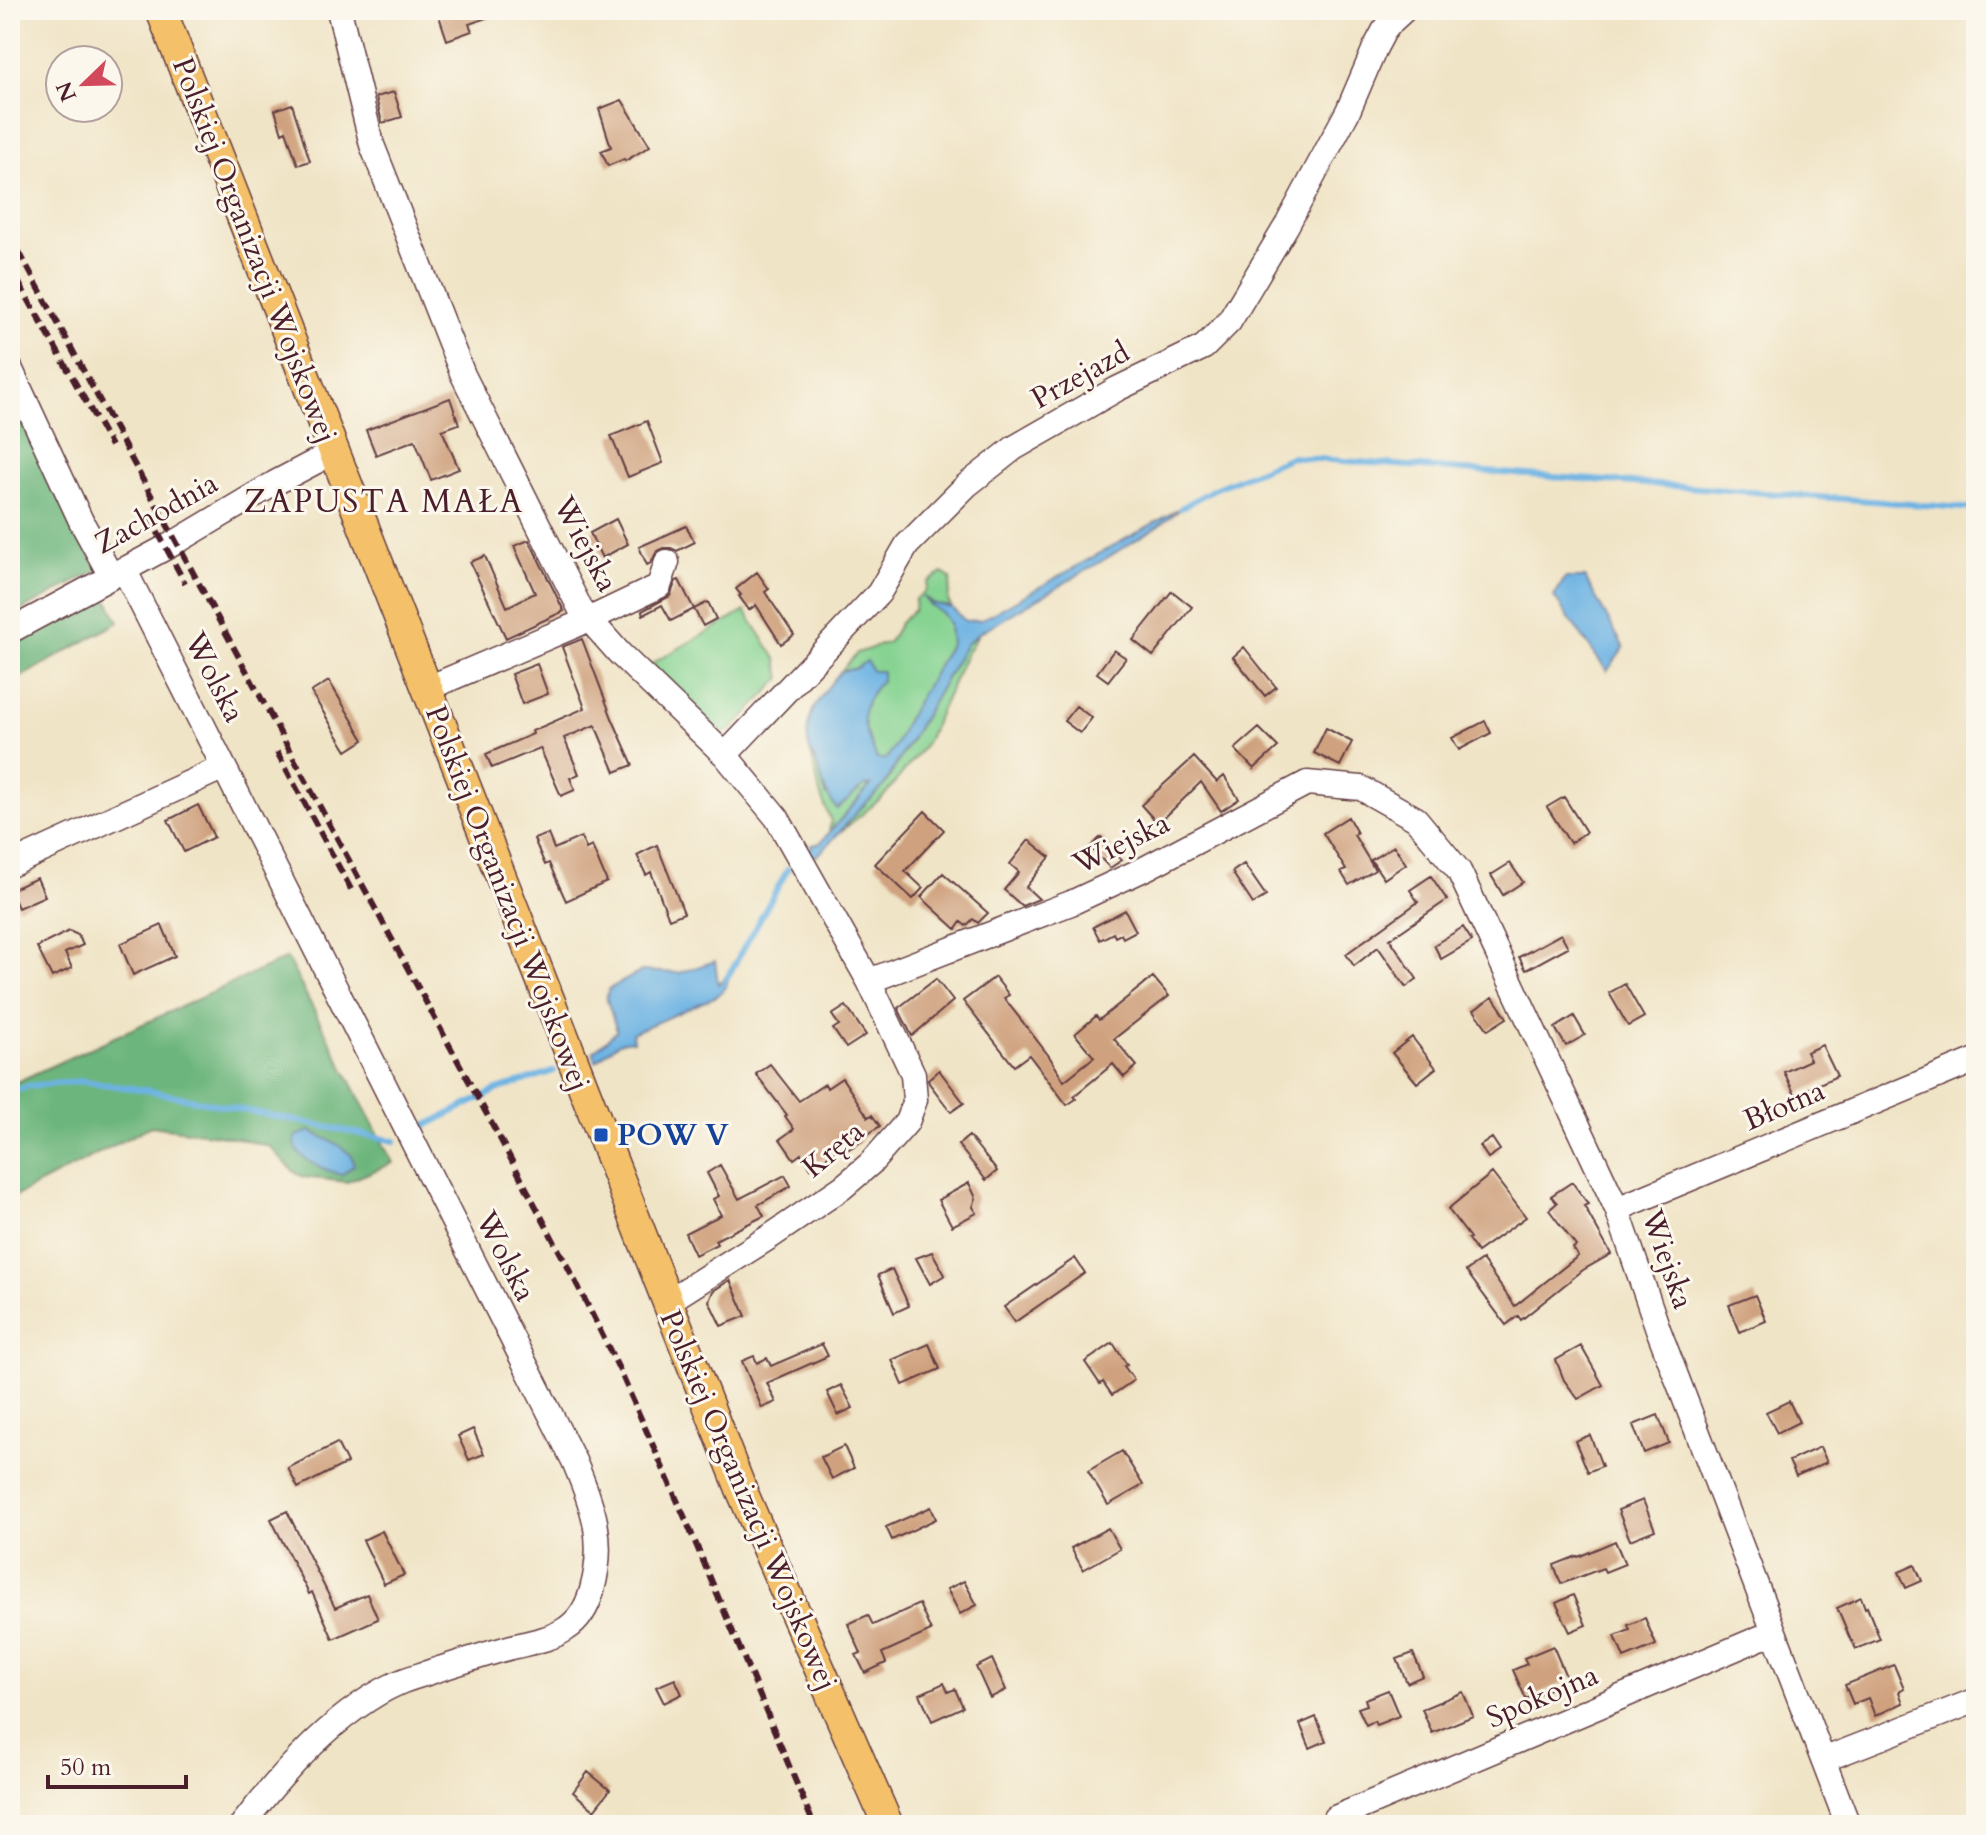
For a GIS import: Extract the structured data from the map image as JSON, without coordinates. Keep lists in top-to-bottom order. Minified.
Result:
{"streets":{"main road":["Polskiej Organizacji Wojskowej"],"street":["Przejazd","Zachodnia","Wiejska","Wolska","Błotna","Kręta","Spokojna"]},"crossings":[["Polskiej Organizacji Wojskowej","Zachodnia"],["Polskiej Organizacji Wojskowej","Kręta"],["Przejazd","Wiejska"],["Zachodnia","Wolska"],["Wiejska","Błotna"],["Wiejska","Kręta"],["Wiejska","Spokojna"]],"districts":["ZAPUSTA MAŁA"],"places":{"transit":["POW V"]},"scale_bar":"50 m","north":"bottom left"}
